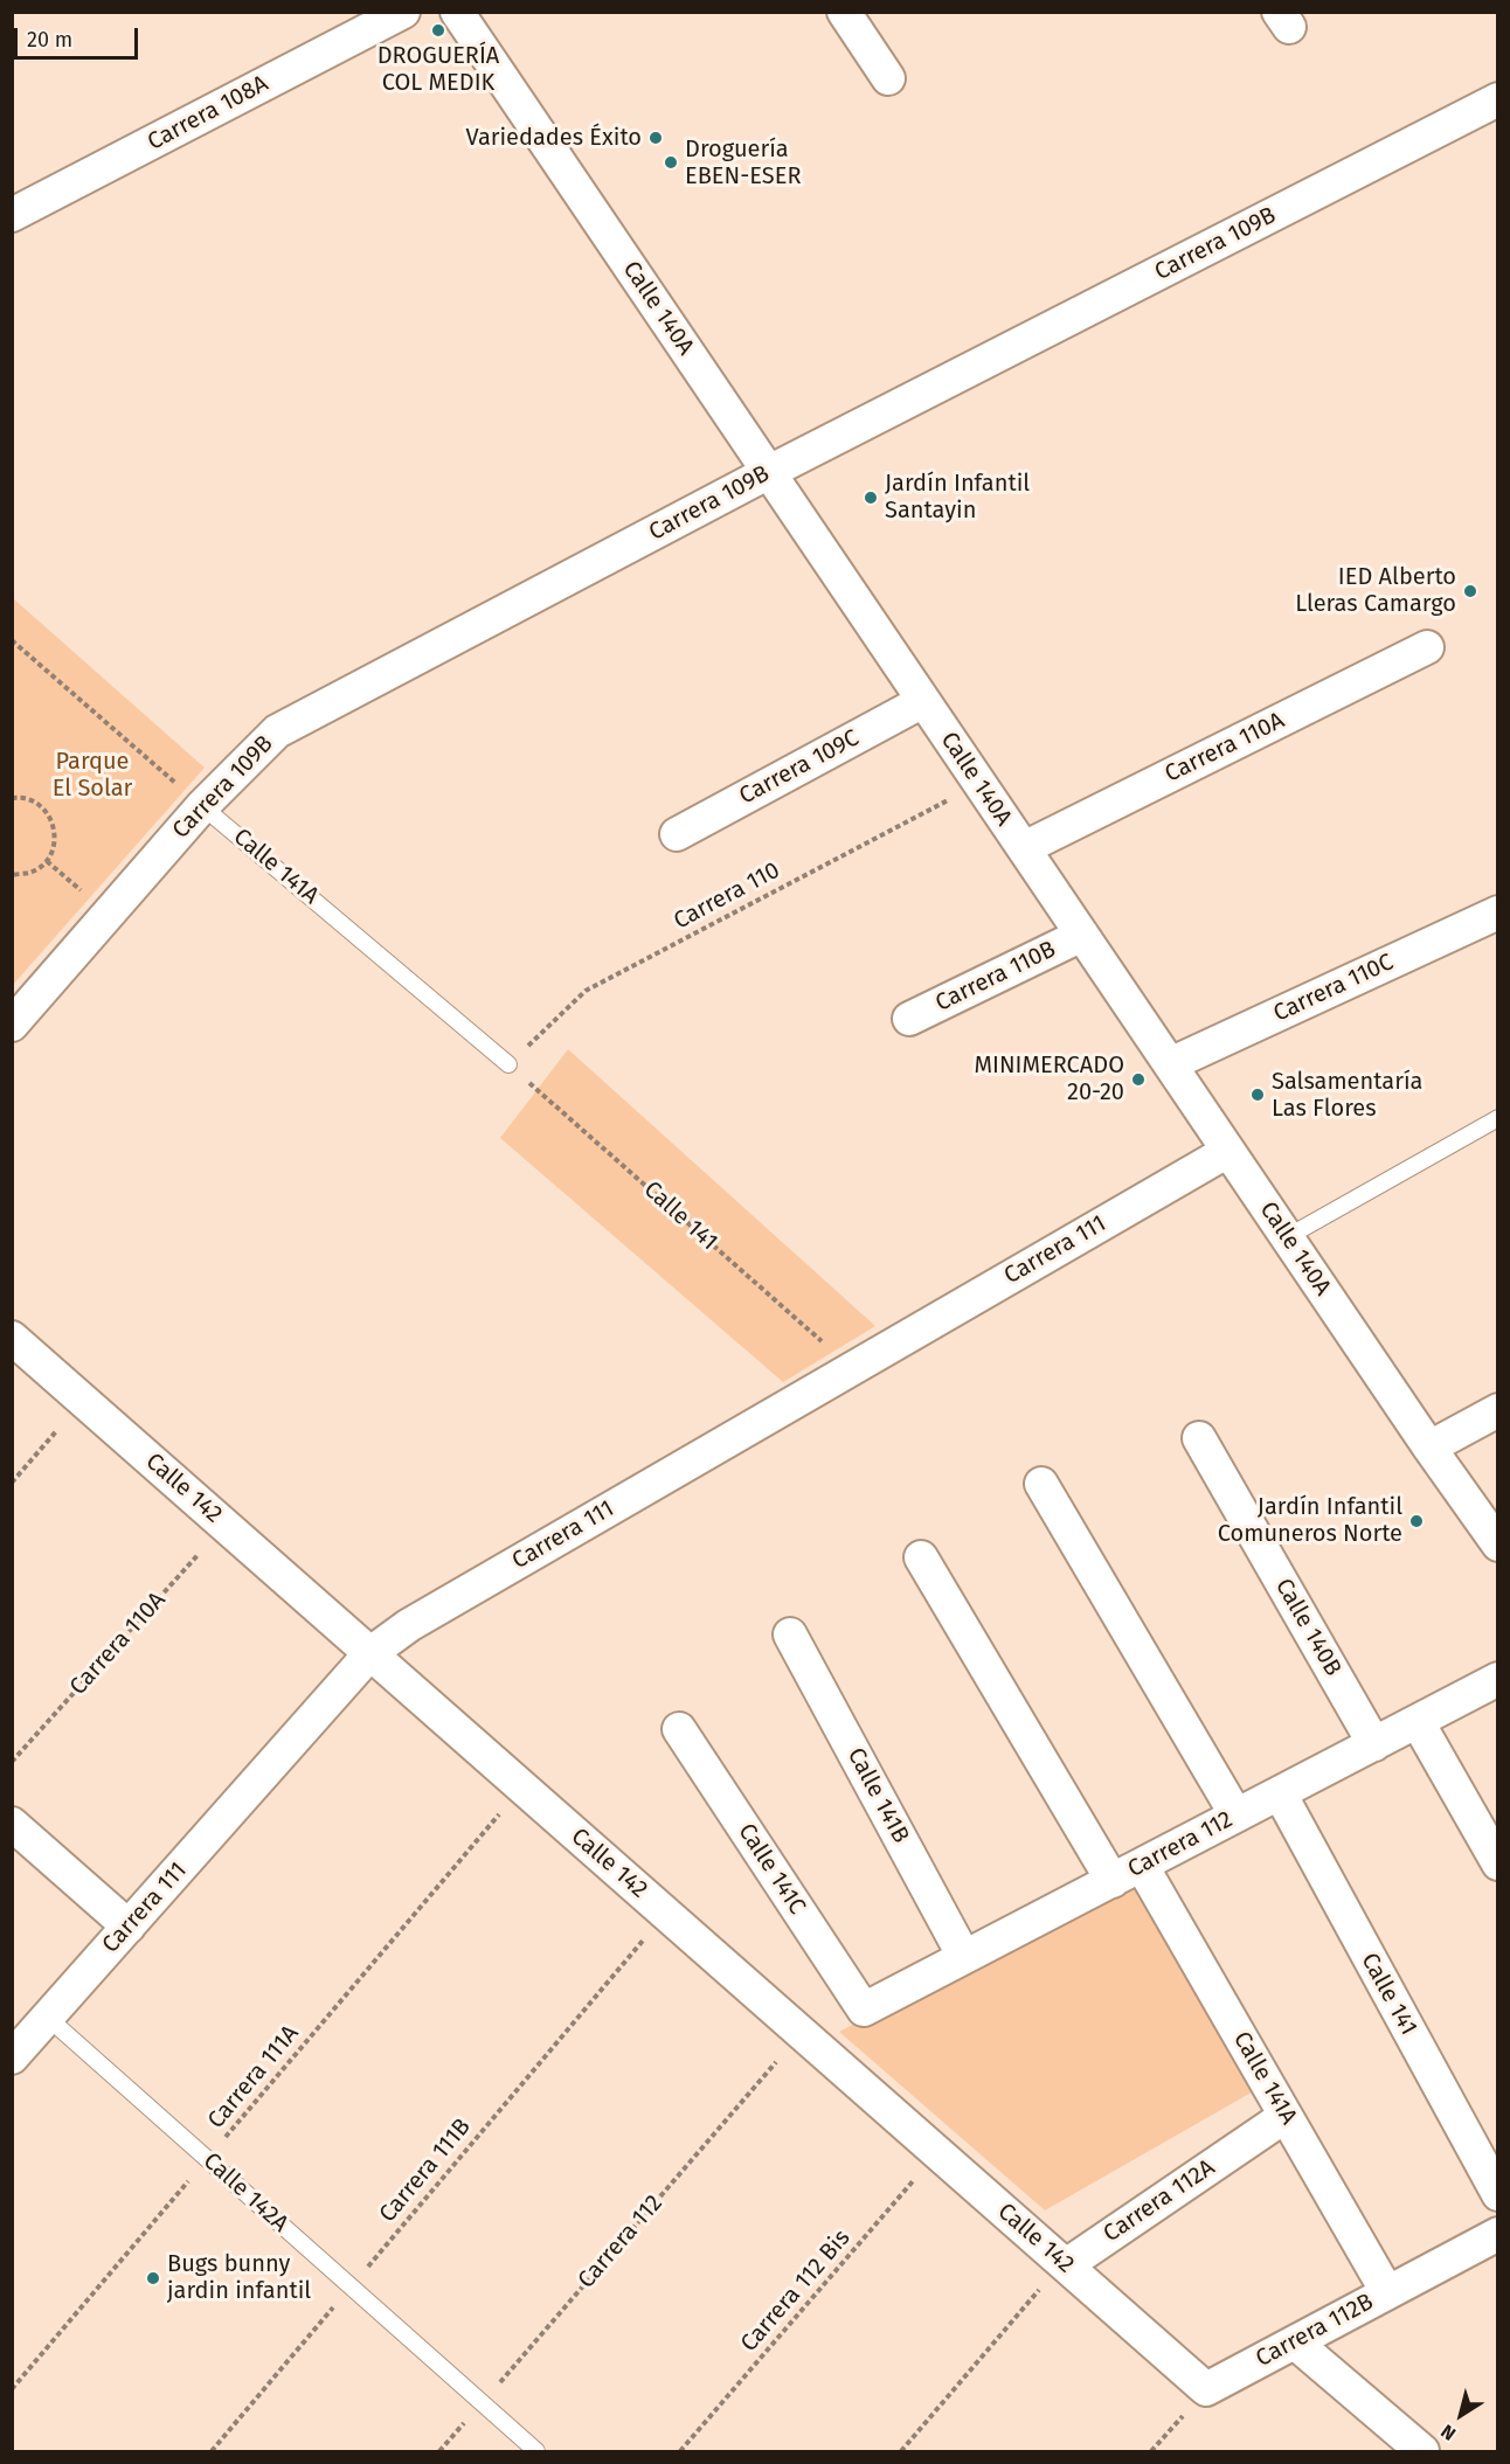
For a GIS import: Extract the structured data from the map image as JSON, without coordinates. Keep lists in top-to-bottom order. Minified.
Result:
{"streets":{"street":["Carrera 108A","Carrera 109B","Calle 140A","Carrera 110A","Carrera 109C","Calle 141A","Carrera 110B","Carrera 110C","Calle 141","Carrera 111","Calle 142","Calle 140B","Calle 141B","Carrera 112","Calle 141C","Carrera 112A","Carrera 112B"],"lane":["Calle 142A"],"path":["Carrera 110","Carrera 111A","Carrera 111B","Carrera 112 Bis"]},"crossings":[["Carrera 109B","Calle 140A"],["Carrera 109B","Calle 141A"],["Calle 140A","Carrera 110A"],["Calle 140A","Carrera 109C"],["Calle 140A","Carrera 110"],["Calle 140A","Carrera 110B"],["Calle 140A","Carrera 110C"],["Calle 140A","Carrera 111"],["Carrera 110A","Calle 142"],["Calle 141A","Carrera 110"],["Calle 141A","Calle 141"],["Calle 141A","Carrera 112"],["Calle 141A","Carrera 112A"],["Calle 141A","Carrera 112B"],["Carrera 110","Calle 141"],["Calle 141","Carrera 111"],["Calle 141","Carrera 112"],["Carrera 111","Calle 142"],["Carrera 111","Calle 142A"],["Calle 142","Carrera 112"],["Calle 142","Carrera 111A"],["Calle 142","Carrera 111B"],["Calle 142","Carrera 112A"],["Calle 142","Carrera 112 Bis"],["Calle 142","Carrera 112B"],["Calle 140B","Carrera 112"],["Calle 141B","Carrera 112"],["Carrera 112","Calle 141C"],["Carrera 112","Calle 142A"],["Carrera 111A","Calle 142A"],["Carrera 111B","Calle 142A"]],"parks":["Parque El Solar"],"places":["DROGUERÍA COL MEDIK","Variedades Éxito","Droguería EBEN-ESER","Jardín Infantil Santayin","IED Alberto Lleras Camargo","MINIMERCADO 20-20","Salsamentaría Las Flores","Jardín Infantil Comuneros Norte","Bugs bunny jardin infantil"],"scale_bar":"20 m","north":"bottom left"}
